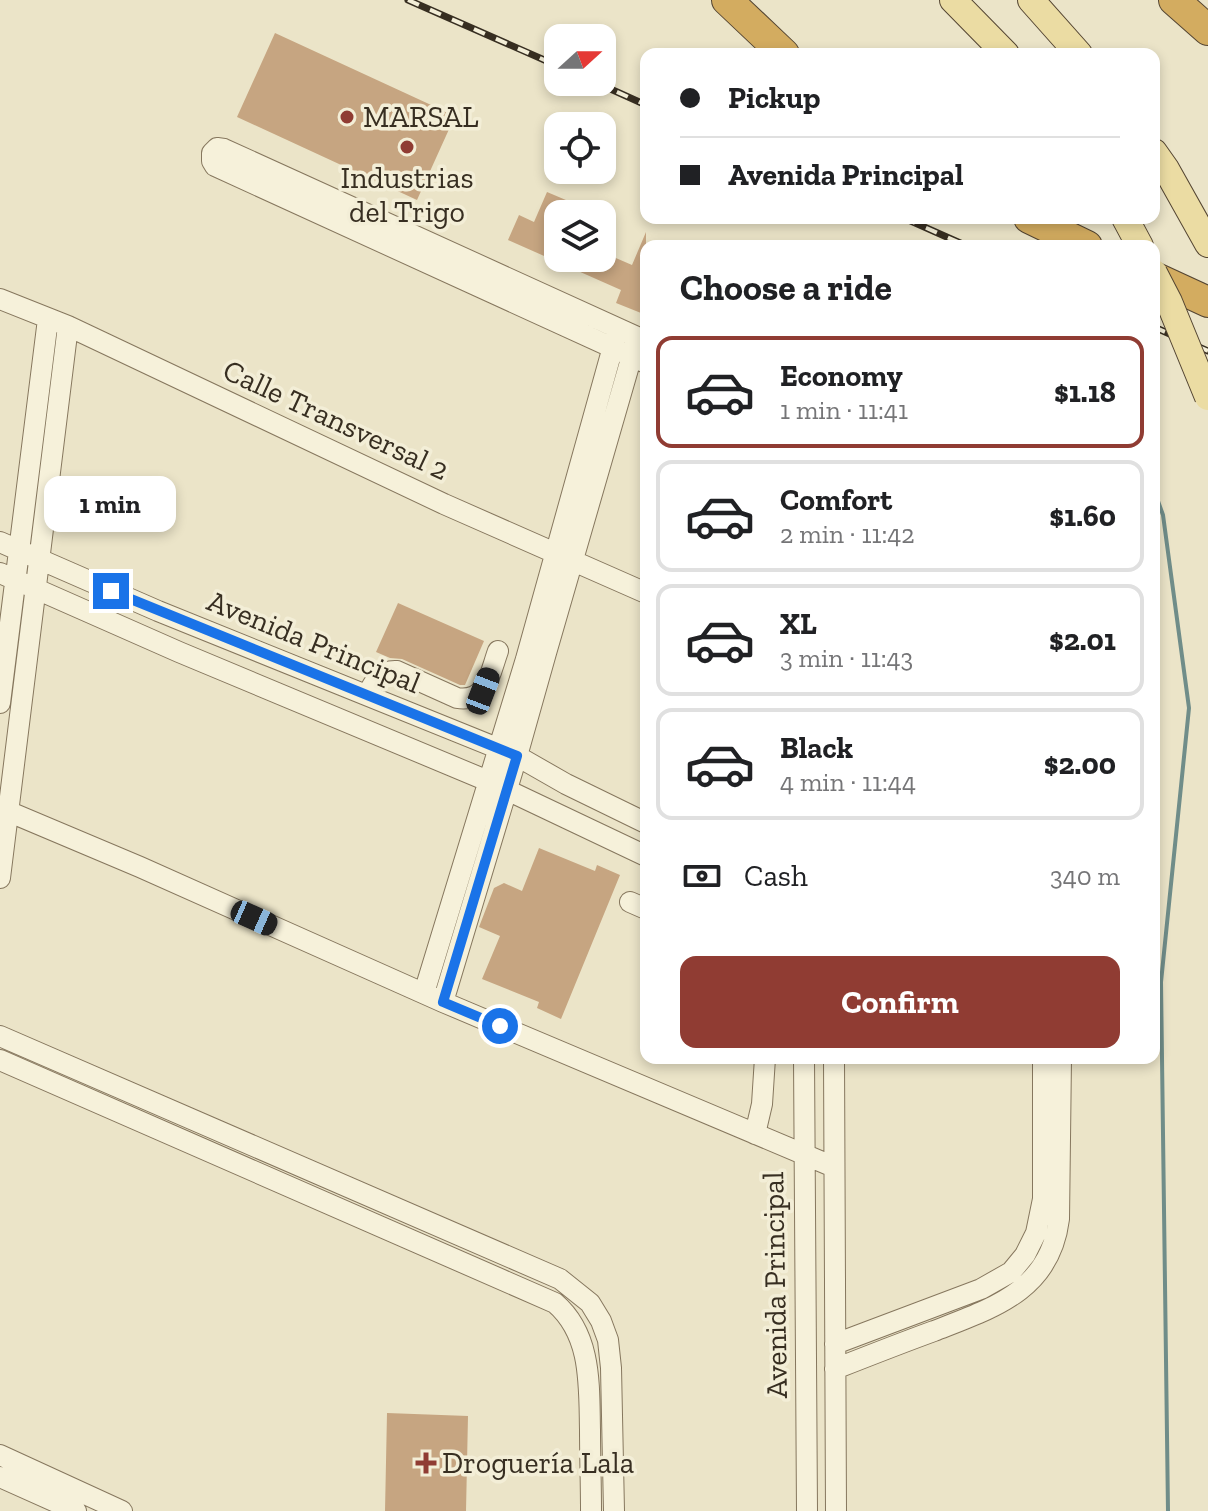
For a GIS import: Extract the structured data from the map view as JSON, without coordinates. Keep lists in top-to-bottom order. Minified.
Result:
{"streets":{"street":["Calle Transversal 2","Avenida Principal"]},"places":{"other":["MARSAL","Industrias del Trigo"],"health":["Droguería Lala"]},"north":"right","page":{"banner":["Pickup","Avenida Principal"],"heading":"Choose a ride","list":[{"name":"Economy","note":"1 min · 11:41","value":"$1.18"},{"name":"Comfort","note":"2 min · 11:42","value":"$1.60"},{"name":"XL","note":"3 min · 11:43","value":"$2.01"},{"name":"Black","note":"4 min · 11:44","value":"$2.00"}],"bubble":"1 min","pay":["Cash","340 m"],"buttons":"Confirm"}}
